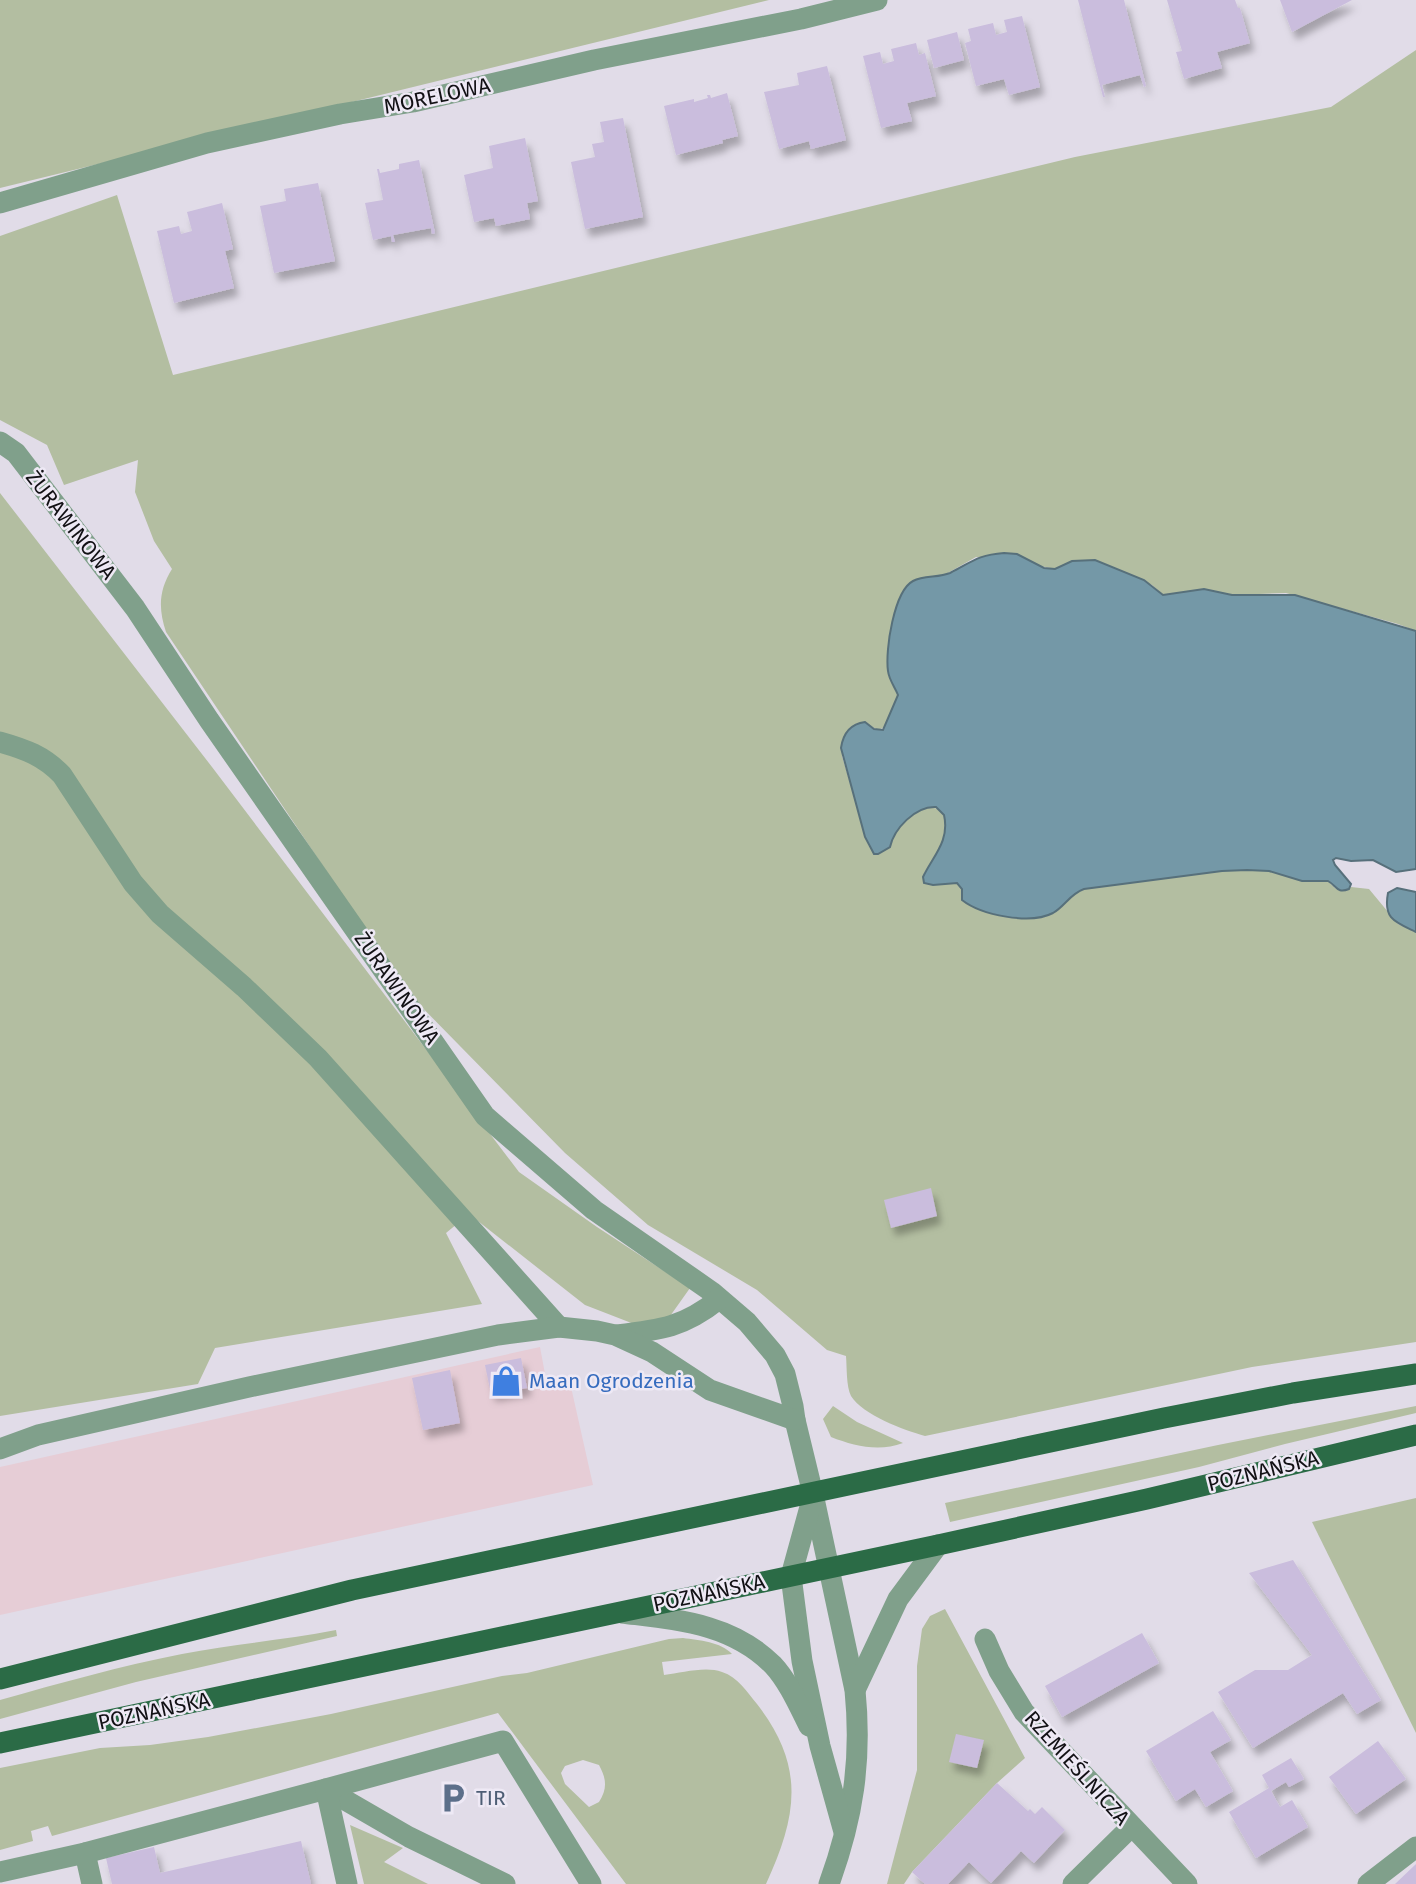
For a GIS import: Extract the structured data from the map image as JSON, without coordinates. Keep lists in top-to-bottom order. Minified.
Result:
{"streets":{"main road":["POZNAŃSKA"],"street":["MORELOWA","ŻURAWINOWA","RZEMIEŚLNICZA"]},"crossings":[["ŻURAWINOWA","POZNAŃSKA"]],"places":{"shop":["Maan Ogrodzenia"],"parking":["TIR"]}}
